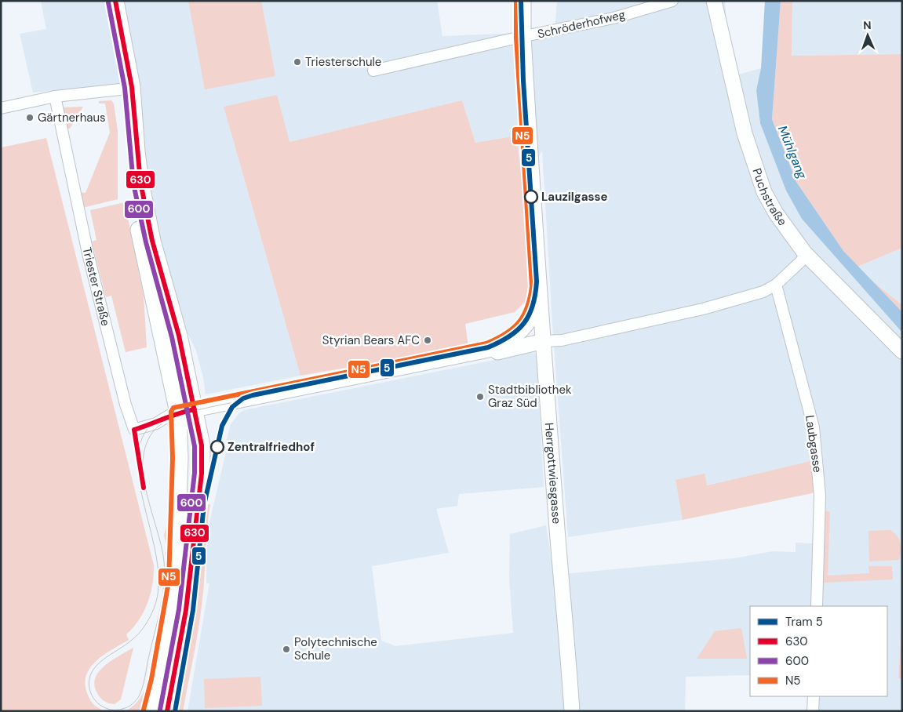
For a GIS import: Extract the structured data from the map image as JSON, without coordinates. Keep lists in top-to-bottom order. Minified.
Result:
{"streets":{"street":["Schröderhofweg","Puchstraße","Triester Straße","Laubgasse","Herrgottwiesgasse"]},"crossings":[["Schröderhofweg","Herrgottwiesgasse"]],"water":["Mühlgang"],"places":["Triesterschule","Gärtnerhaus","Lauzilgasse","Styrian Bears AFC","Stadtbibliothek Graz Süd","Zentralfriedhof","Polytechnische Schule"],"lines":["tram line 5","transit line 630","transit line N5","transit line 600"],"legend":["Tram 5","630","600","N5"],"north":"top"}
